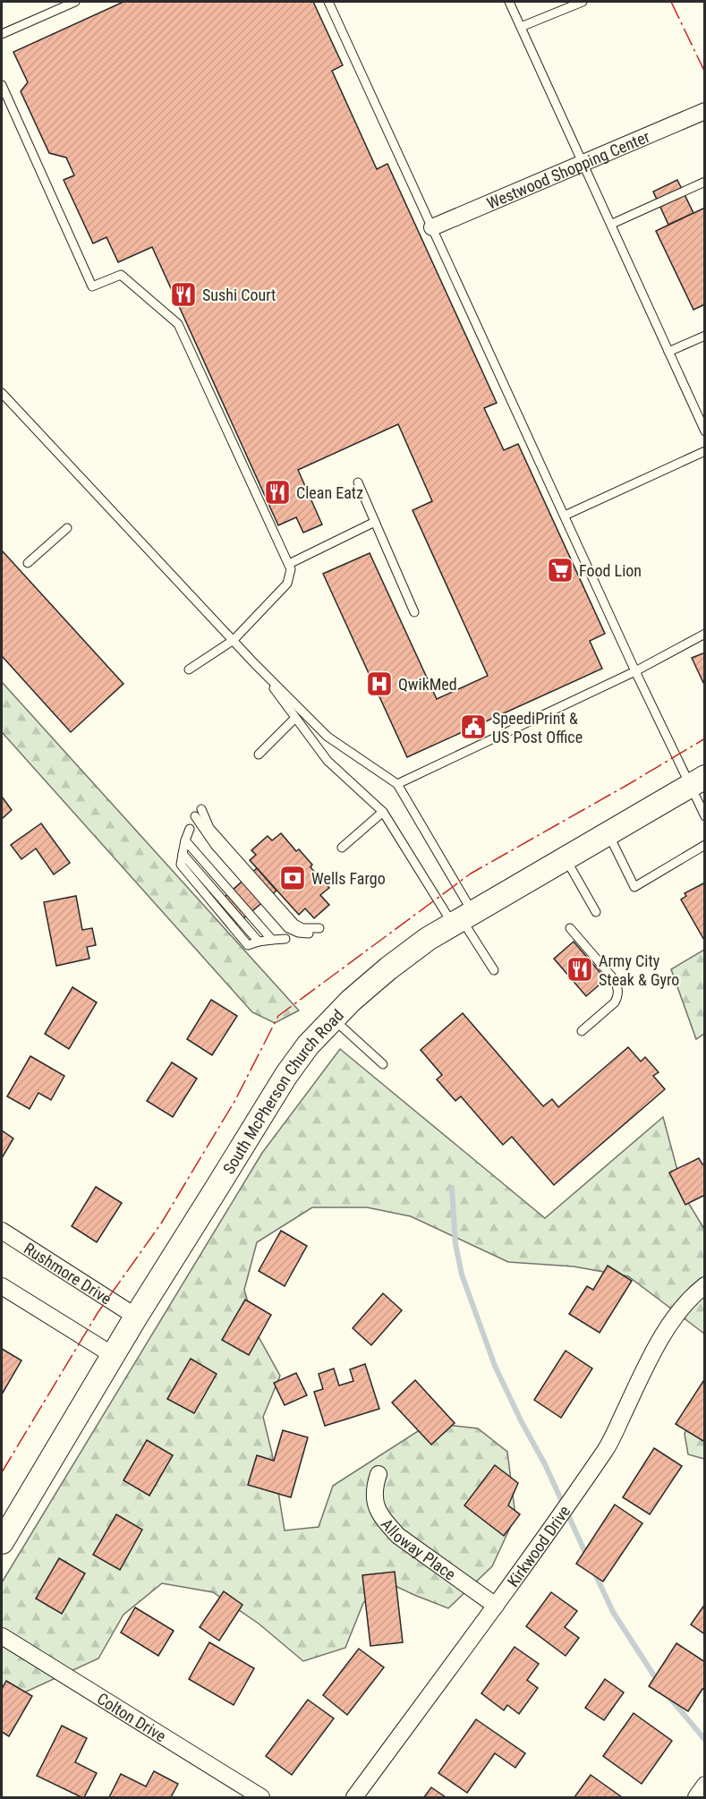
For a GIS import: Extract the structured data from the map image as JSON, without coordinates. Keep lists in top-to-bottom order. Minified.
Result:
{"streets":{"main road":["South McPherson Church Road"],"street":["Westwood Shopping Center","Rushmore Drive","Kirkwood Drive","Alloway Place","Colton Drive"]},"crossings":[["South McPherson Church Road","Rushmore Drive"],["Kirkwood Drive","Alloway Place"]],"places":{"restaurant":["Sushi Court","Clean Eatz","Army City Steak & Gyro"],"supermarket":["Food Lion"],"hospital":["QwikMed"],"public building":["SpeediPrint & US Post Office"],"bank":["Wells Fargo"]}}
